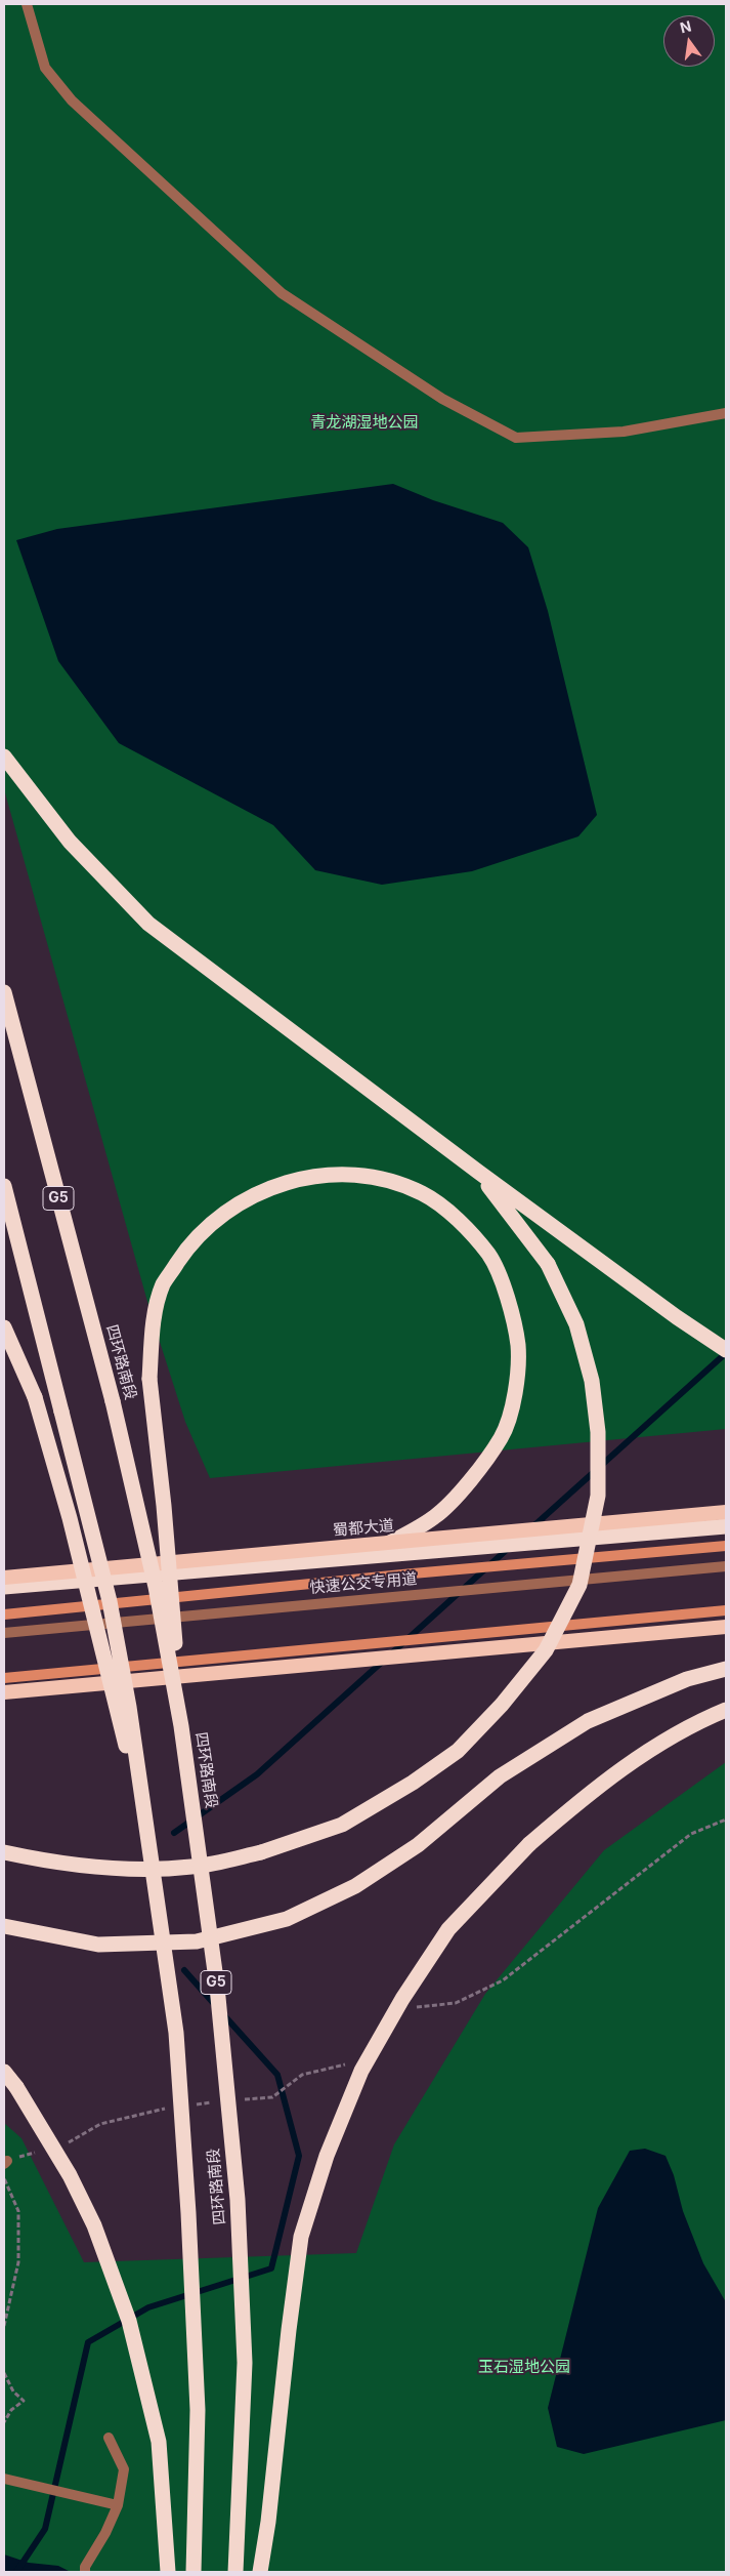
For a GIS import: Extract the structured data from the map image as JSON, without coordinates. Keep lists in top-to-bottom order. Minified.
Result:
{"streets":{"highway":["G5","四环路南段","蜀都大道"],"lane":["快速公交专用道"]},"parks":["青龙湖湿地公园","玉石湿地公园"],"north":"top"}
